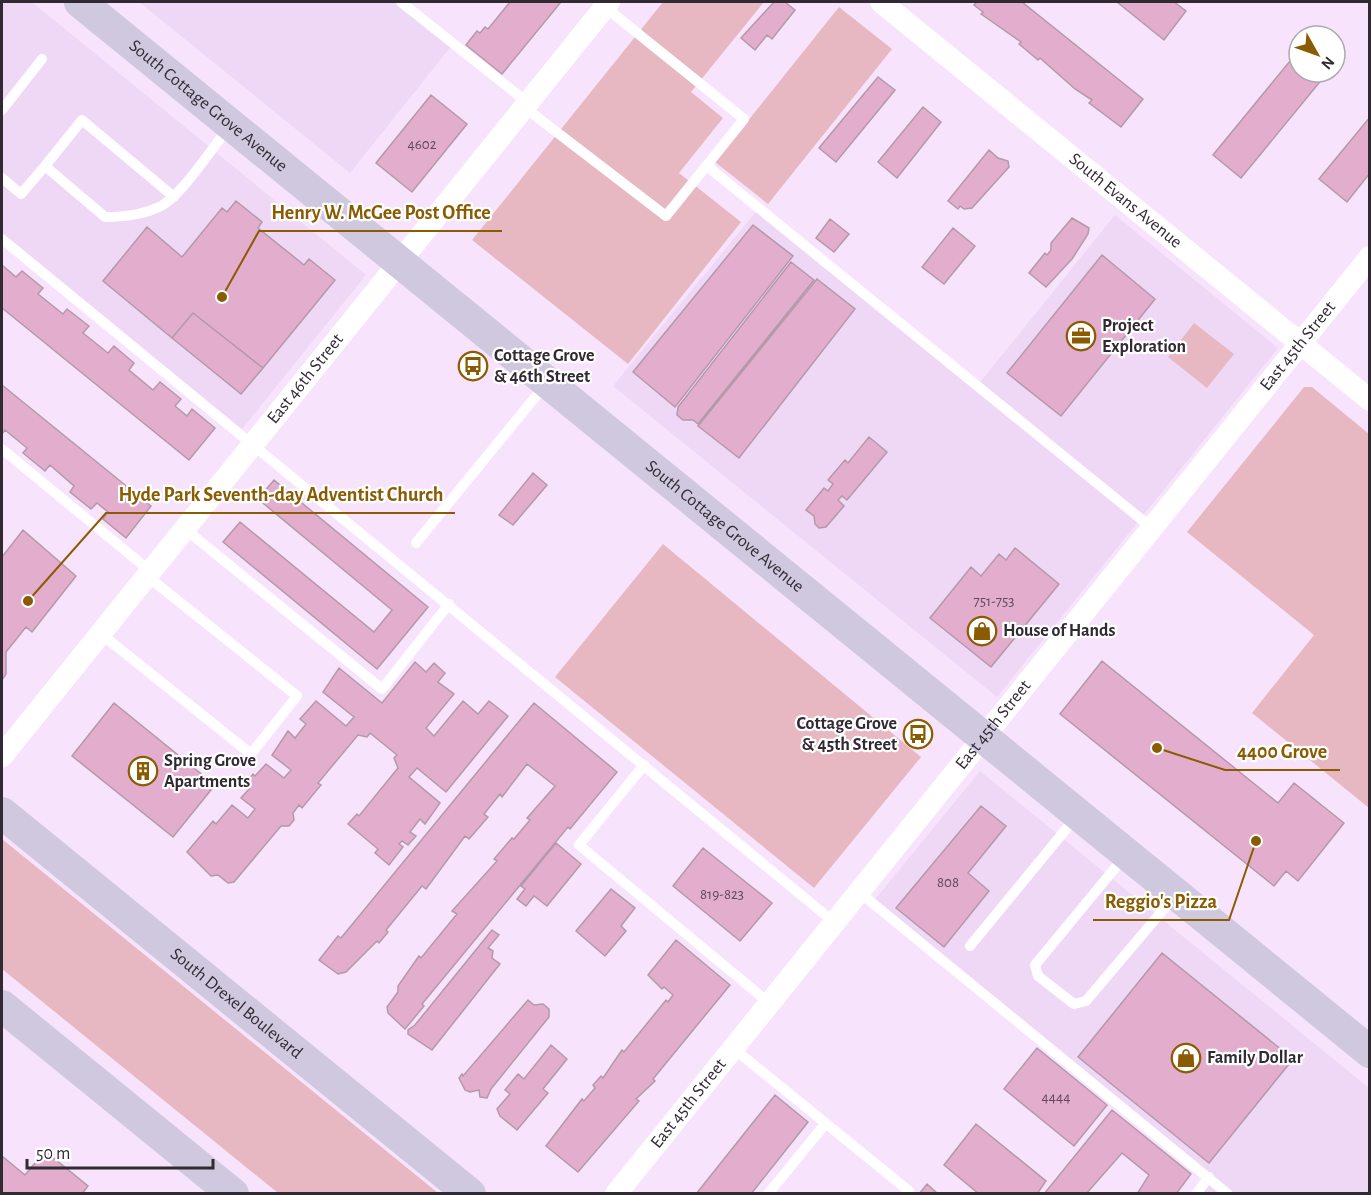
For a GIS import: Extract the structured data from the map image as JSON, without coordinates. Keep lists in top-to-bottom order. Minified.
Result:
{"streets":{"main road":["South Cottage Grove Avenue","South Drexel Boulevard"],"street":["South Evans Avenue","East 45th Street","East 46th Street"]},"crossings":[["South Cottage Grove Avenue","East 45th Street"],["South Cottage Grove Avenue","East 46th Street"],["South Evans Avenue","East 45th Street"]],"places":{"other":["Henry W. McGee Post Office","Hyde Park Seventh-day Adventist Church","4400 Grove","Reggio's Pizza"],"office":["Project Exploration"],"bus stop":["Cottage Grove & 46th Street","Cottage Grove & 45th Street"],"shop":["House of Hands","Family Dollar"],"building":["Spring Grove Apartments"]},"house_numbers":["4602","751-753","808","819-823","4444"],"scale_bar":"50 m","north":"bottom right"}
